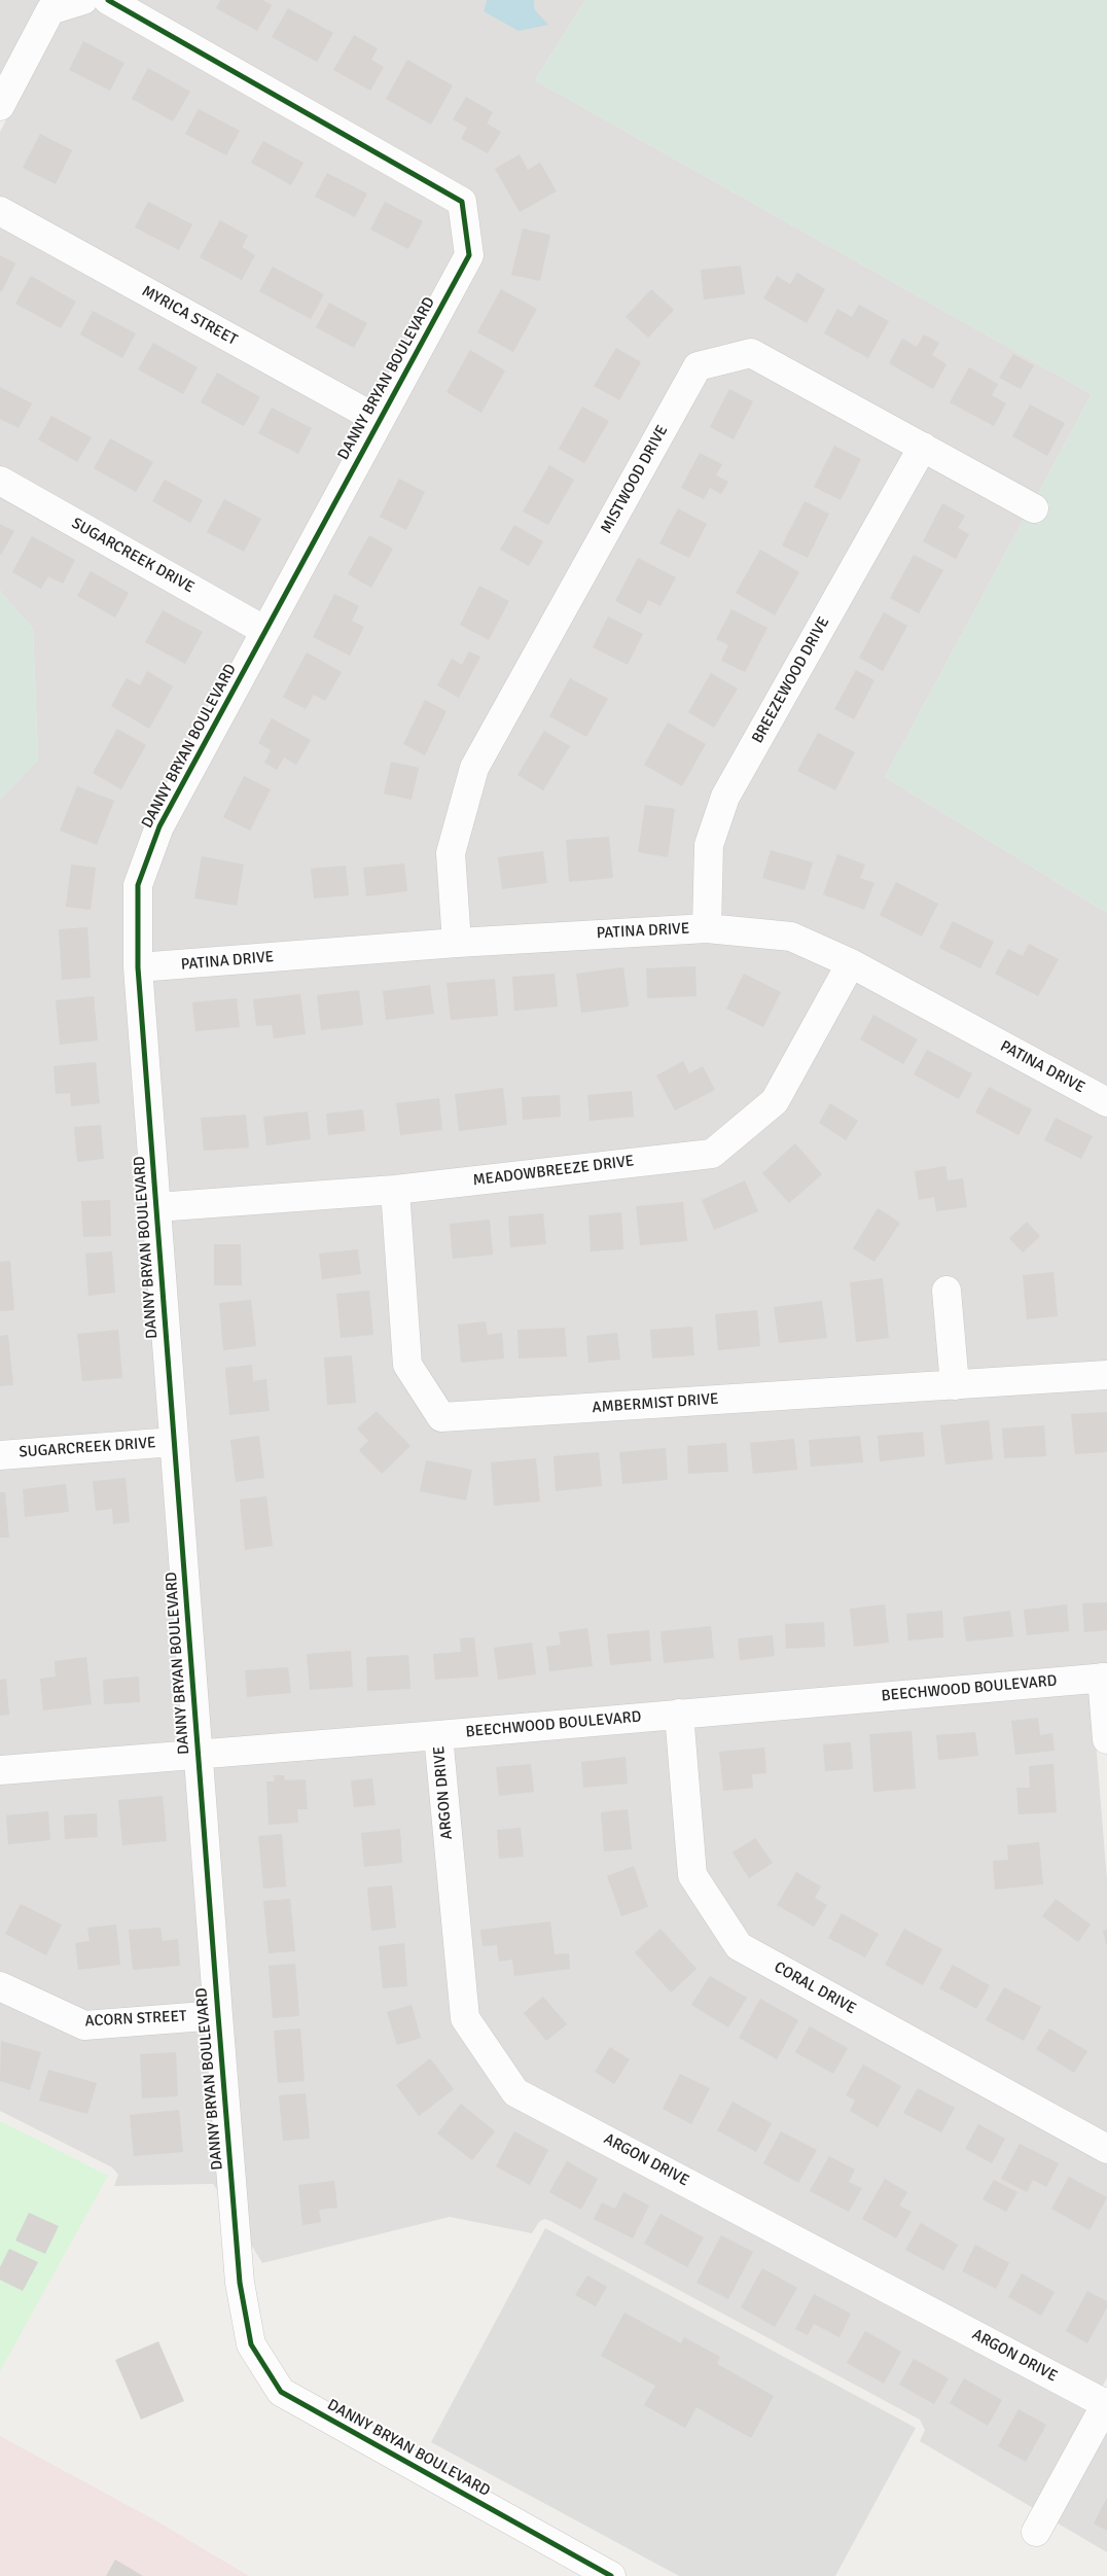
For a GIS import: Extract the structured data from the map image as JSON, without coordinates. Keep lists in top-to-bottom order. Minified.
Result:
{"streets":{"street":["MYRICA STREET","DANNY BRYAN BOULEVARD","MISTWOOD DRIVE","SUGARCREEK DRIVE","BREEZEWOOD DRIVE","PATINA DRIVE","MEADOWBREEZE DRIVE","AMBERMIST DRIVE","BEECHWOOD BOULEVARD","ARGON DRIVE","CORAL DRIVE","ACORN STREET"]},"crossings":[["MYRICA STREET","DANNY BRYAN BOULEVARD"],["DANNY BRYAN BOULEVARD","SUGARCREEK DRIVE"],["DANNY BRYAN BOULEVARD","PATINA DRIVE"],["DANNY BRYAN BOULEVARD","MEADOWBREEZE DRIVE"],["DANNY BRYAN BOULEVARD","BEECHWOOD BOULEVARD"],["DANNY BRYAN BOULEVARD","ACORN STREET"],["MISTWOOD DRIVE","BREEZEWOOD DRIVE"],["MISTWOOD DRIVE","PATINA DRIVE"],["BREEZEWOOD DRIVE","PATINA DRIVE"],["PATINA DRIVE","MEADOWBREEZE DRIVE"],["MEADOWBREEZE DRIVE","AMBERMIST DRIVE"],["BEECHWOOD BOULEVARD","ARGON DRIVE"],["BEECHWOOD BOULEVARD","CORAL DRIVE"]]}
